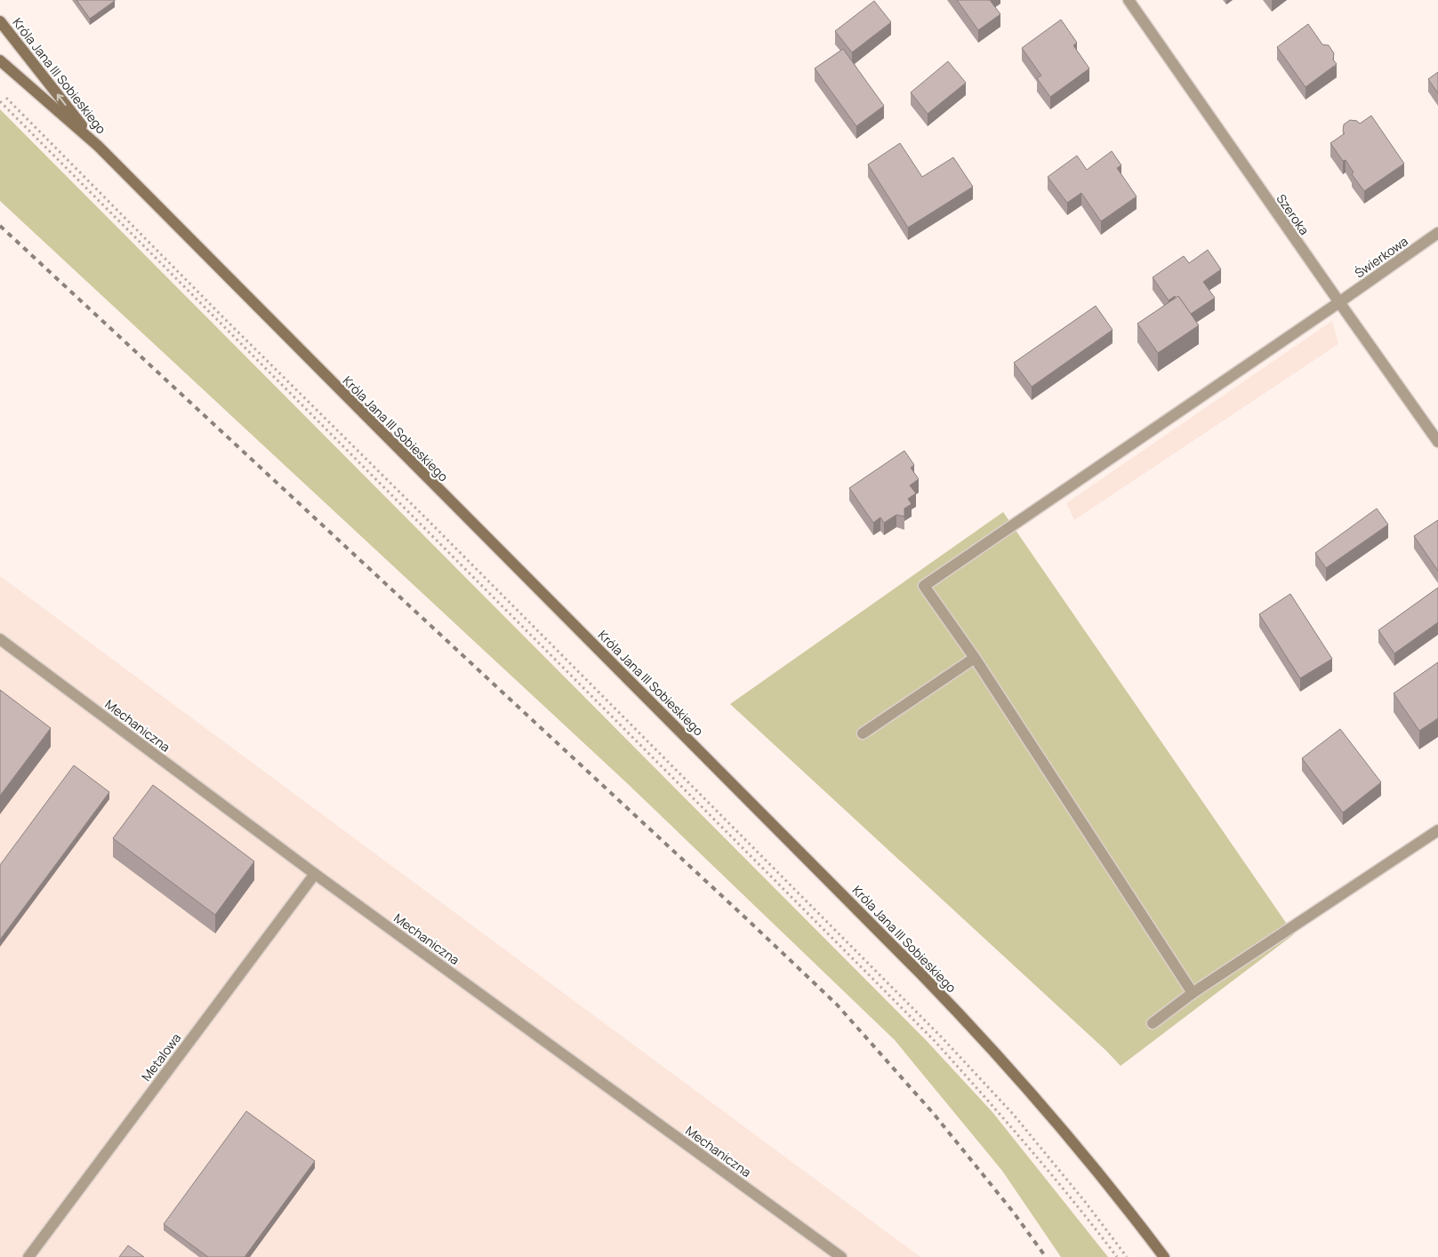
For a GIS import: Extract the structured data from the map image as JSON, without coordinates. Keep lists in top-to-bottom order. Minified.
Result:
{"streets":{"main road":["Króla Jana III Sobieskiego"],"street":["Szeroka","Świerkowa","Mechaniczna","Metalowa"]},"crossings":[["Szeroka","Świerkowa"],["Mechaniczna","Metalowa"]]}
